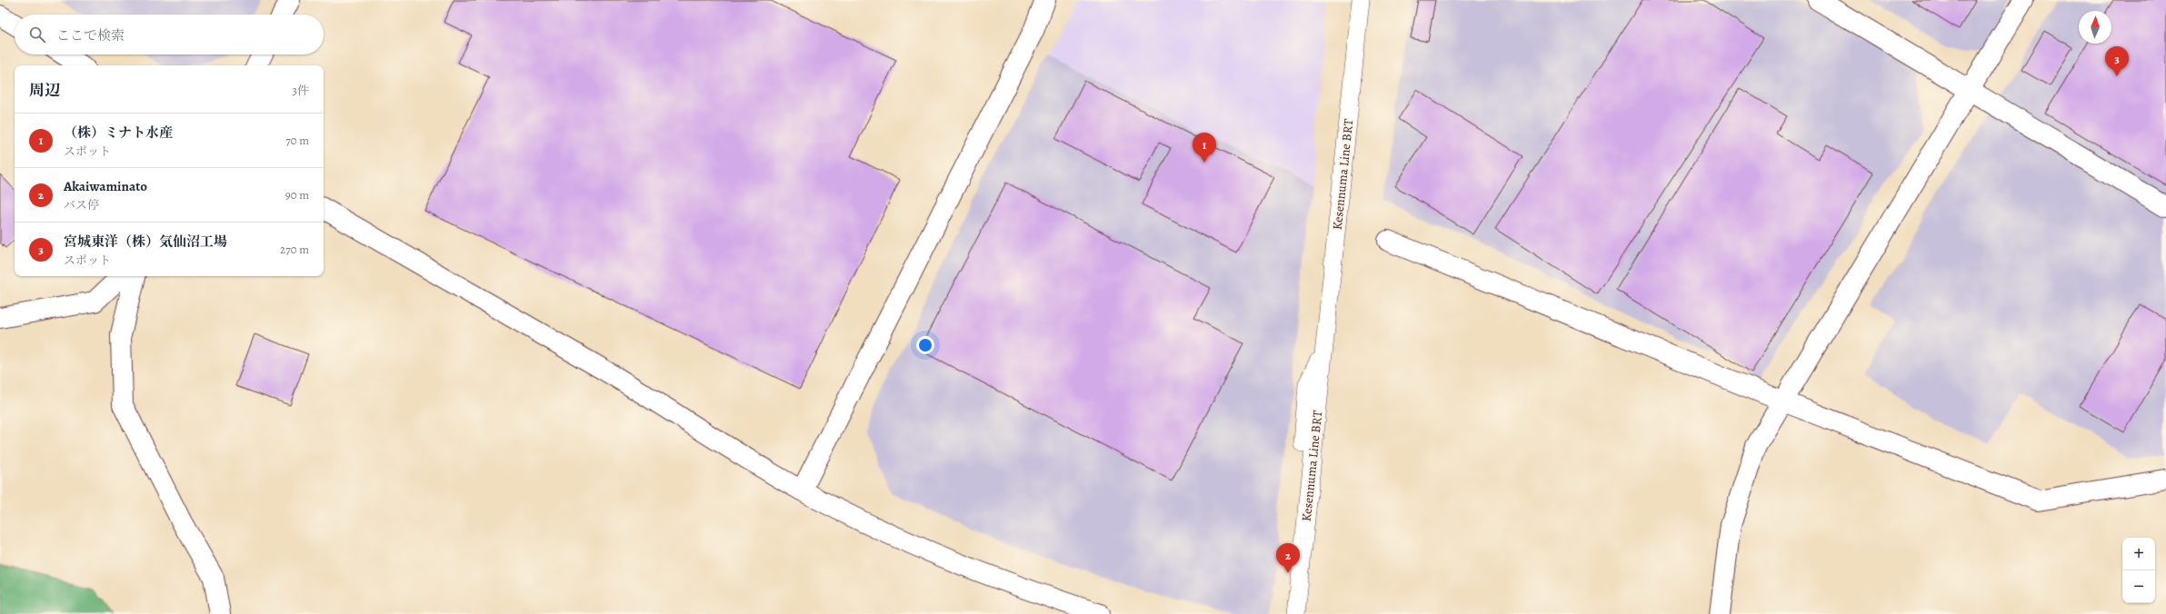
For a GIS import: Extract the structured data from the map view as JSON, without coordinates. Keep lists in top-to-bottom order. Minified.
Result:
{"streets":{"lane":["Kesennuma Line BRT"]},"north":"top","page":{"search":"ここで検索","pins":["3","1","2"],"heading":["周辺","3件"],"list":[{"mark":"1","name":"（株）ミナト水産","note":"スポット","value":"70 m"},{"mark":"2","name":"Akaiwaminato","note":"バス停","value":"90 m"},{"mark":"3","name":"宮城東洋（株）気仙沼工場","note":"スポット","value":"270 m"}],"map_buttons":["+","−"]}}
